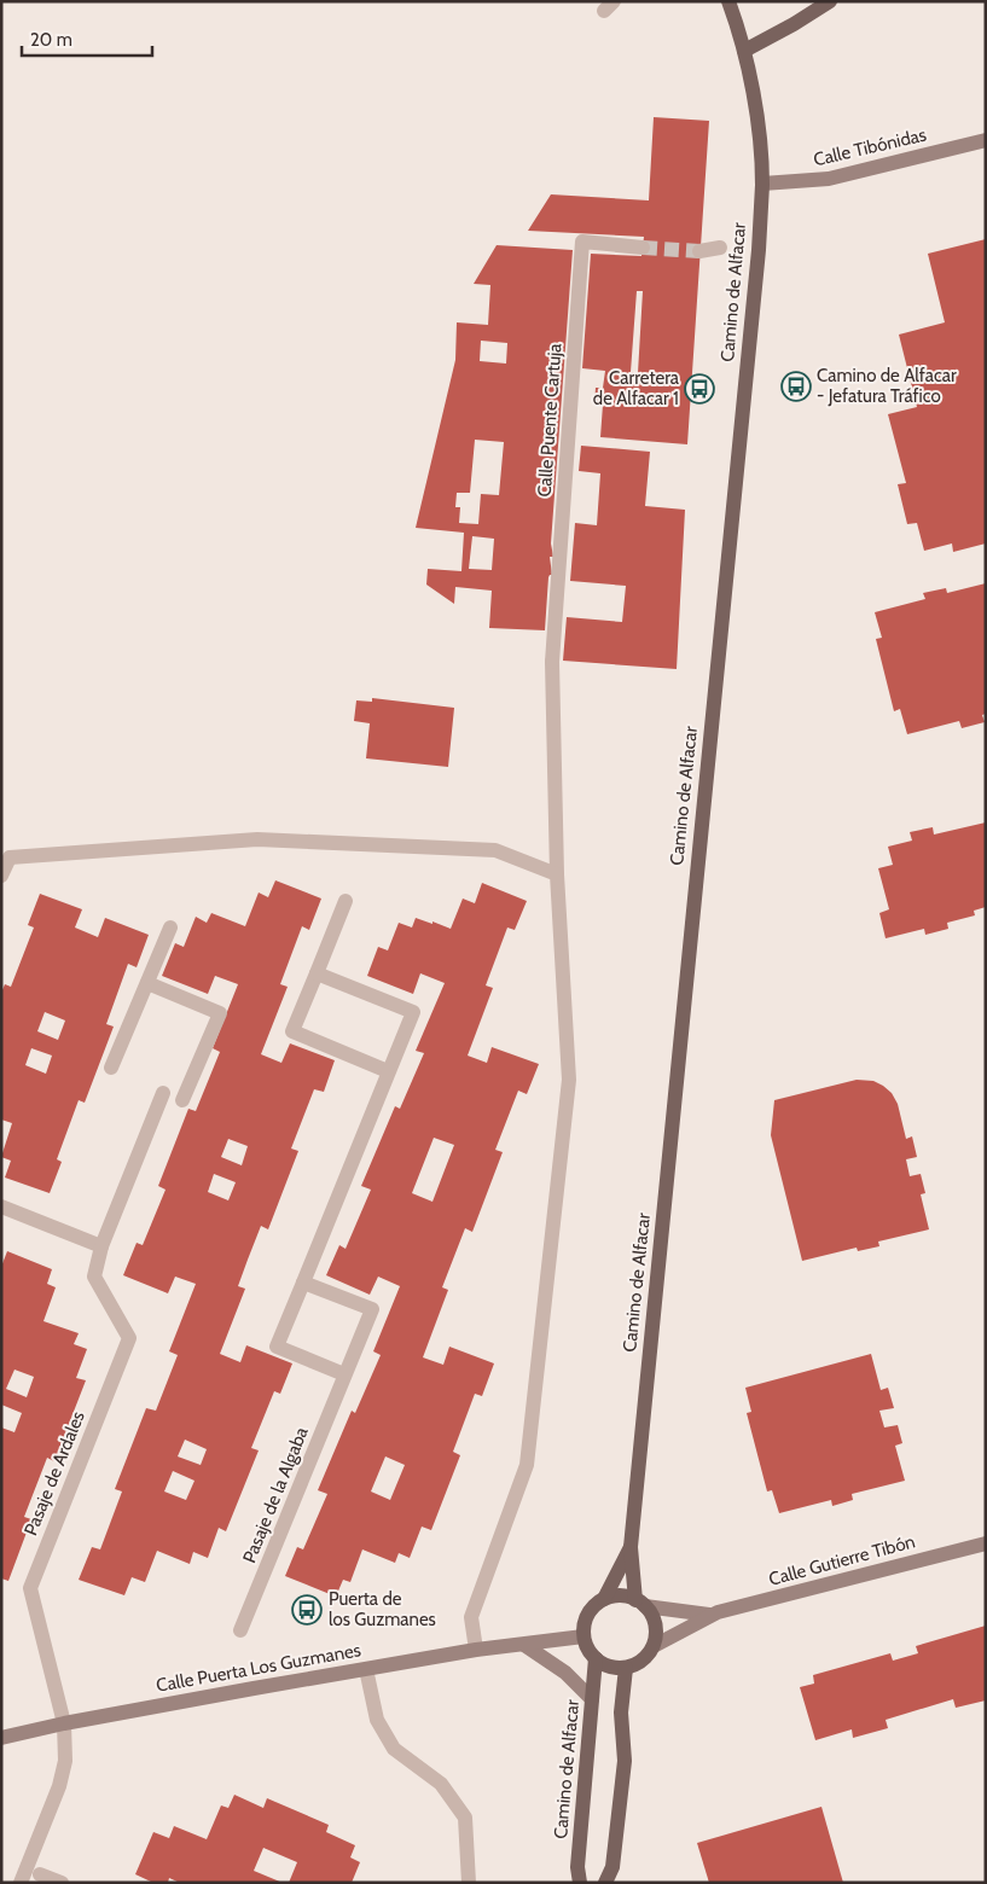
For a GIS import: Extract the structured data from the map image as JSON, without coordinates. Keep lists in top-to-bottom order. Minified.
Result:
{"streets":{"main road":["Camino de Alfacar"],"street":["Calle Tibónidas","Calle Puente Cartuja","Pasaje de Ardales","Pasaje de la Algaba","Calle Gutierre Tibón","Calle Puerta Los Guzmanes"]},"crossings":[["Calle Tibónidas","Camino de Alfacar"],["Camino de Alfacar","Calle Gutierre Tibón"],["Camino de Alfacar","Calle Puerta Los Guzmanes"],["Pasaje de Ardales","Calle Puerta Los Guzmanes"],["Calle Gutierre Tibón","Calle Puerta Los Guzmanes"]],"places":{"bus stop":["Camino de Alfacar - Jefatura Tráfico","Carretera de Alfacar 1","Puerta de los Guzmanes"]},"scale_bar":"20 m"}
